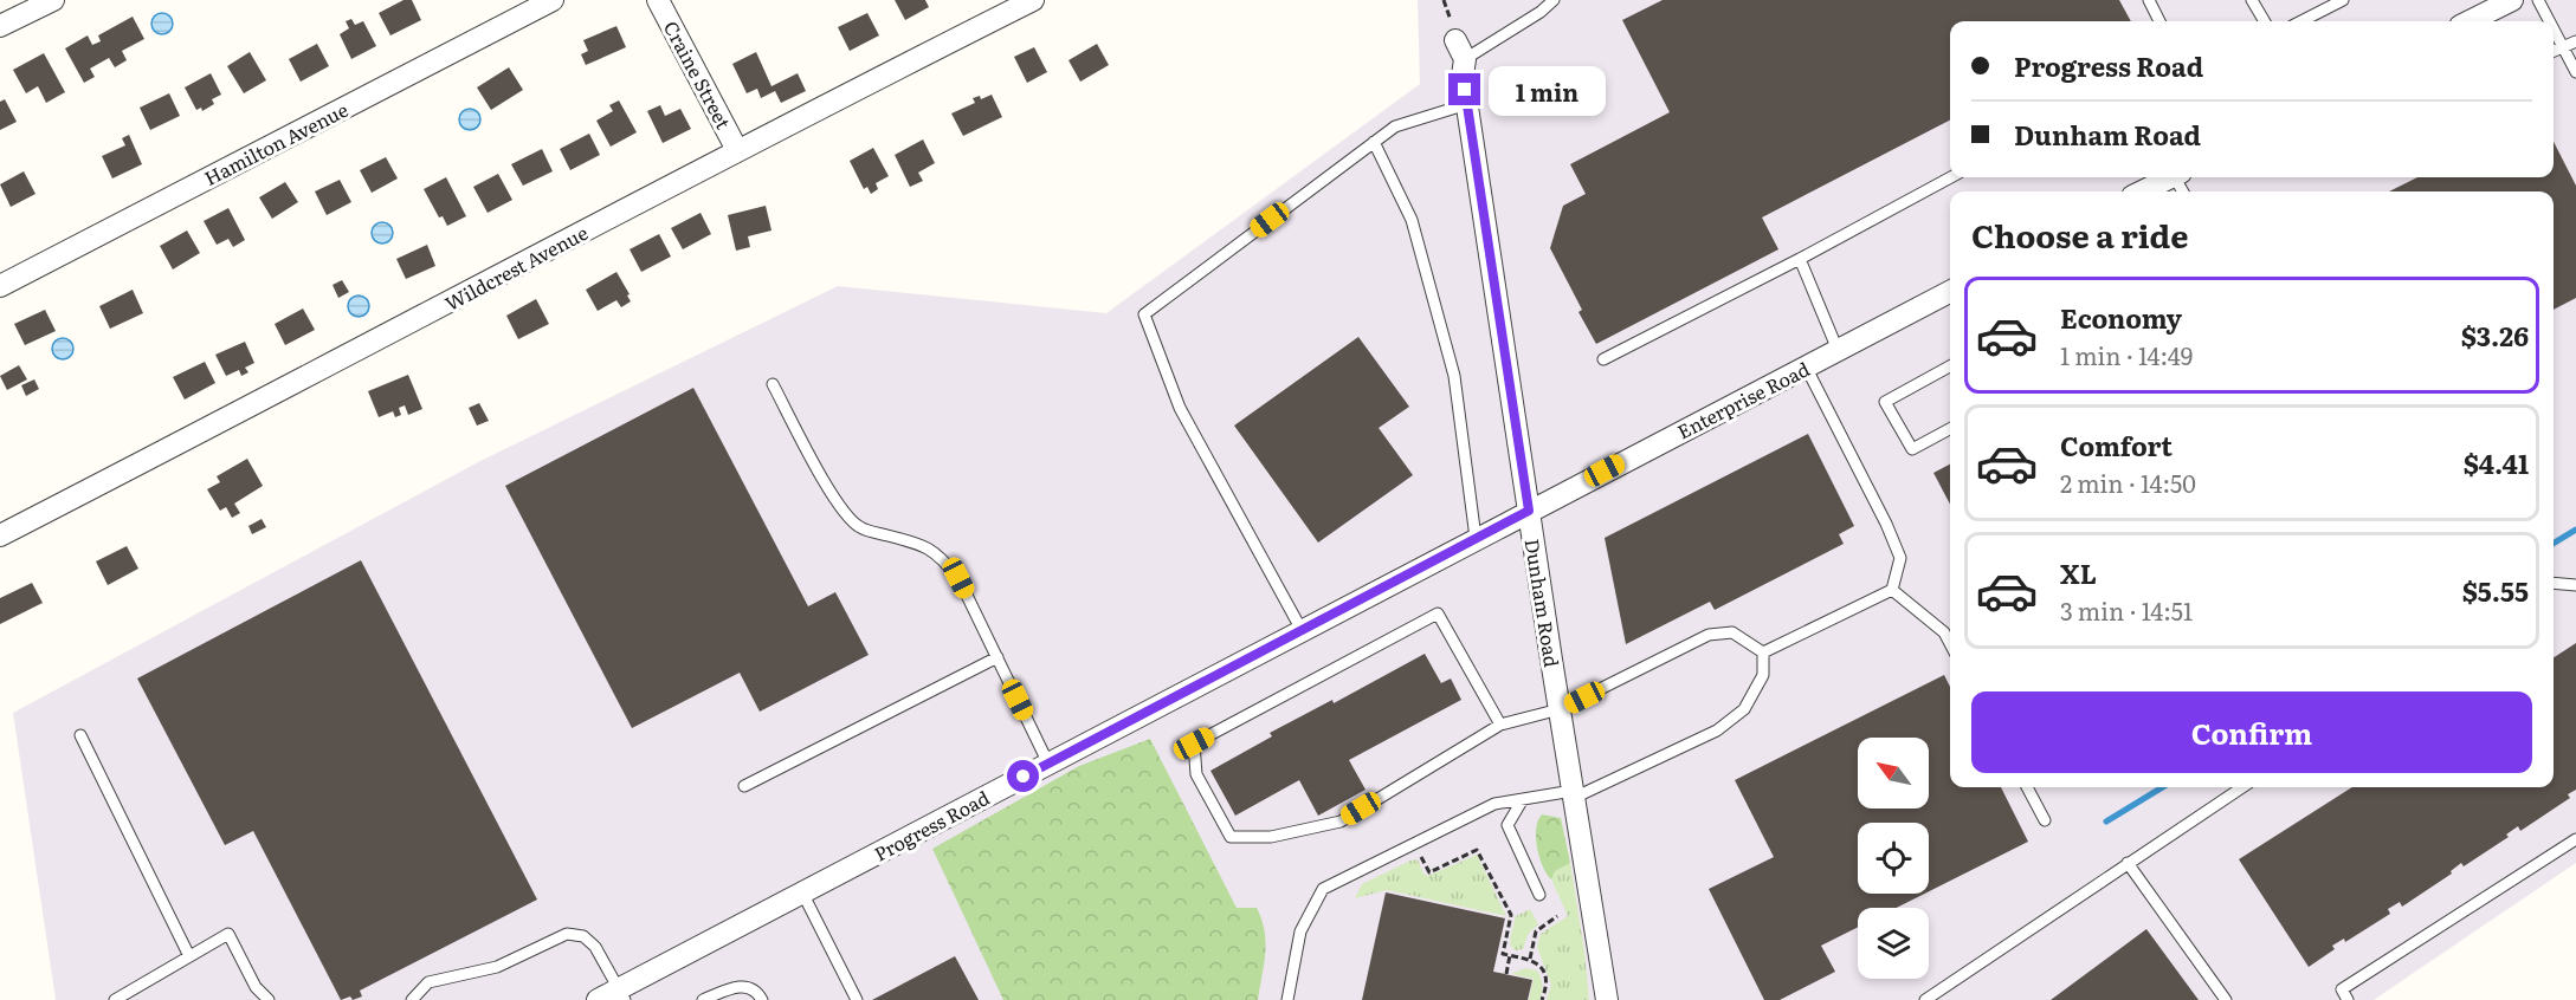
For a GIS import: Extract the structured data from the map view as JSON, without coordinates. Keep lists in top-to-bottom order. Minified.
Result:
{"streets":{"street":["Craine Street","Hamilton Avenue","Wildcrest Avenue","Enterprise Road","Dunham Road","Progress Road"]},"crossings":[["Craine Street","Wildcrest Avenue"],["Enterprise Road","Dunham Road"],["Enterprise Road","Progress Road"],["Dunham Road","Progress Road"]],"north":"top left","page":{"banner":["Progress Road","Dunham Road"],"bubble":"1 min","heading":"Choose a ride","list":[{"name":"Economy","note":"1 min · 14:49","value":"$3.26"},{"name":"Comfort","note":"2 min · 14:50","value":"$4.41"},{"name":"XL","note":"3 min · 14:51","value":"$5.55"}],"buttons":"Confirm"}}
